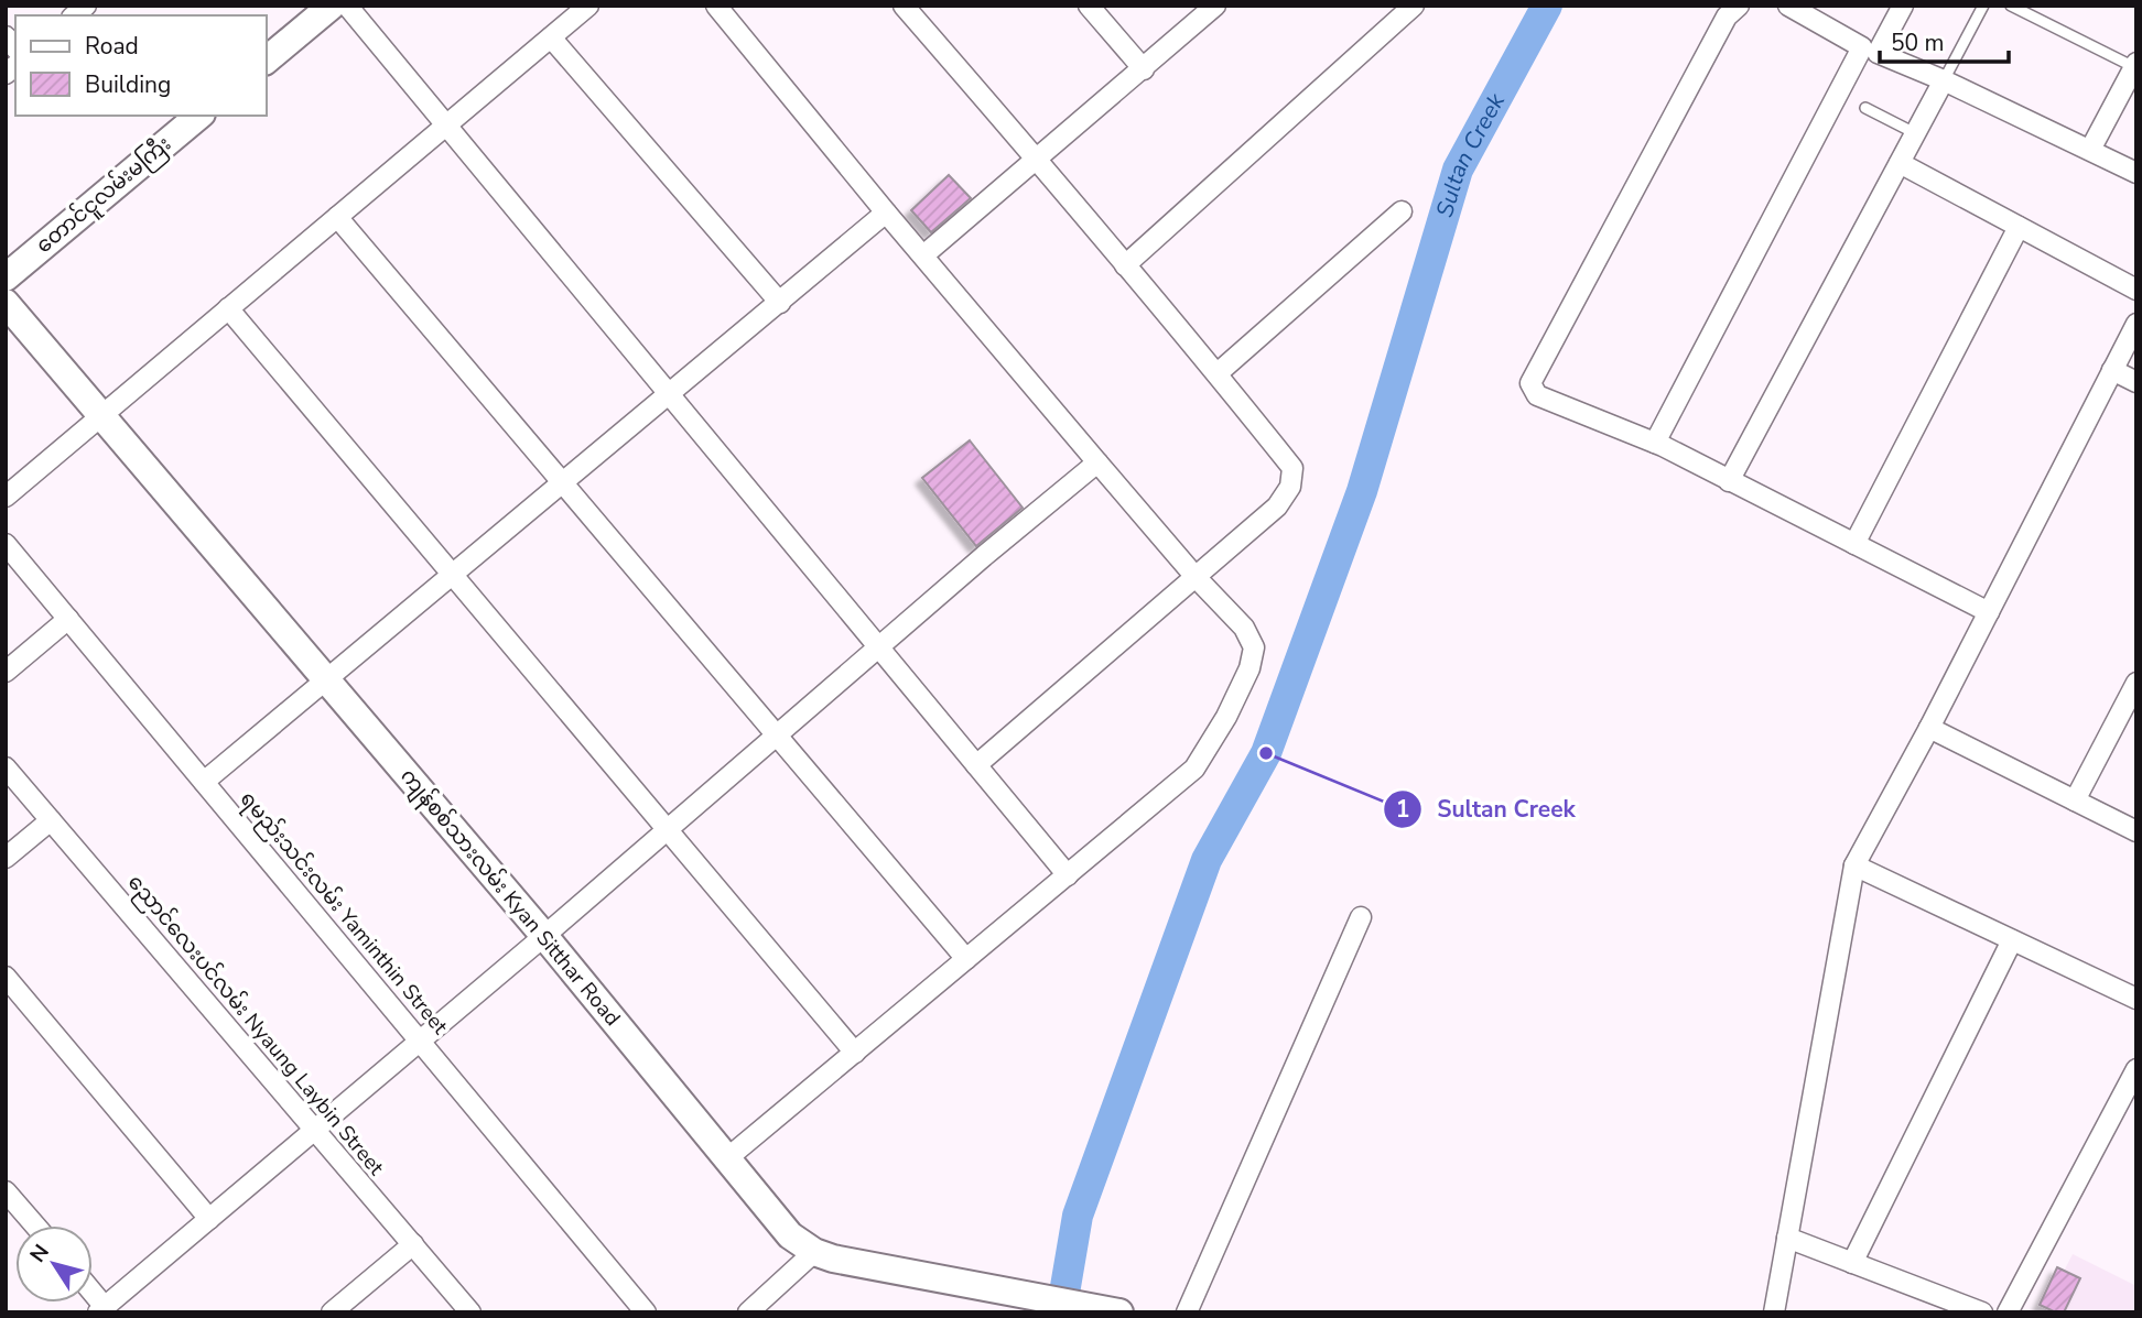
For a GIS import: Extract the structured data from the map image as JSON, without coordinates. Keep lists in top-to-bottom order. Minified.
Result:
{"streets":{"main road":["တောင်ငူလမ်းမကြီး","ကျန်စစ်သားလမ်း Kyan Sitthar Road"],"street":["ရမည်းသင်းလမ်း Yaminthin Street","ညောင်လေးပင်လမ်း Nyaung Laybin Street"]},"water":["Sultan Creek"],"places":["Sultan Creek"],"legend":["Road","Building"],"scale_bar":"50 m","north":"top left"}
